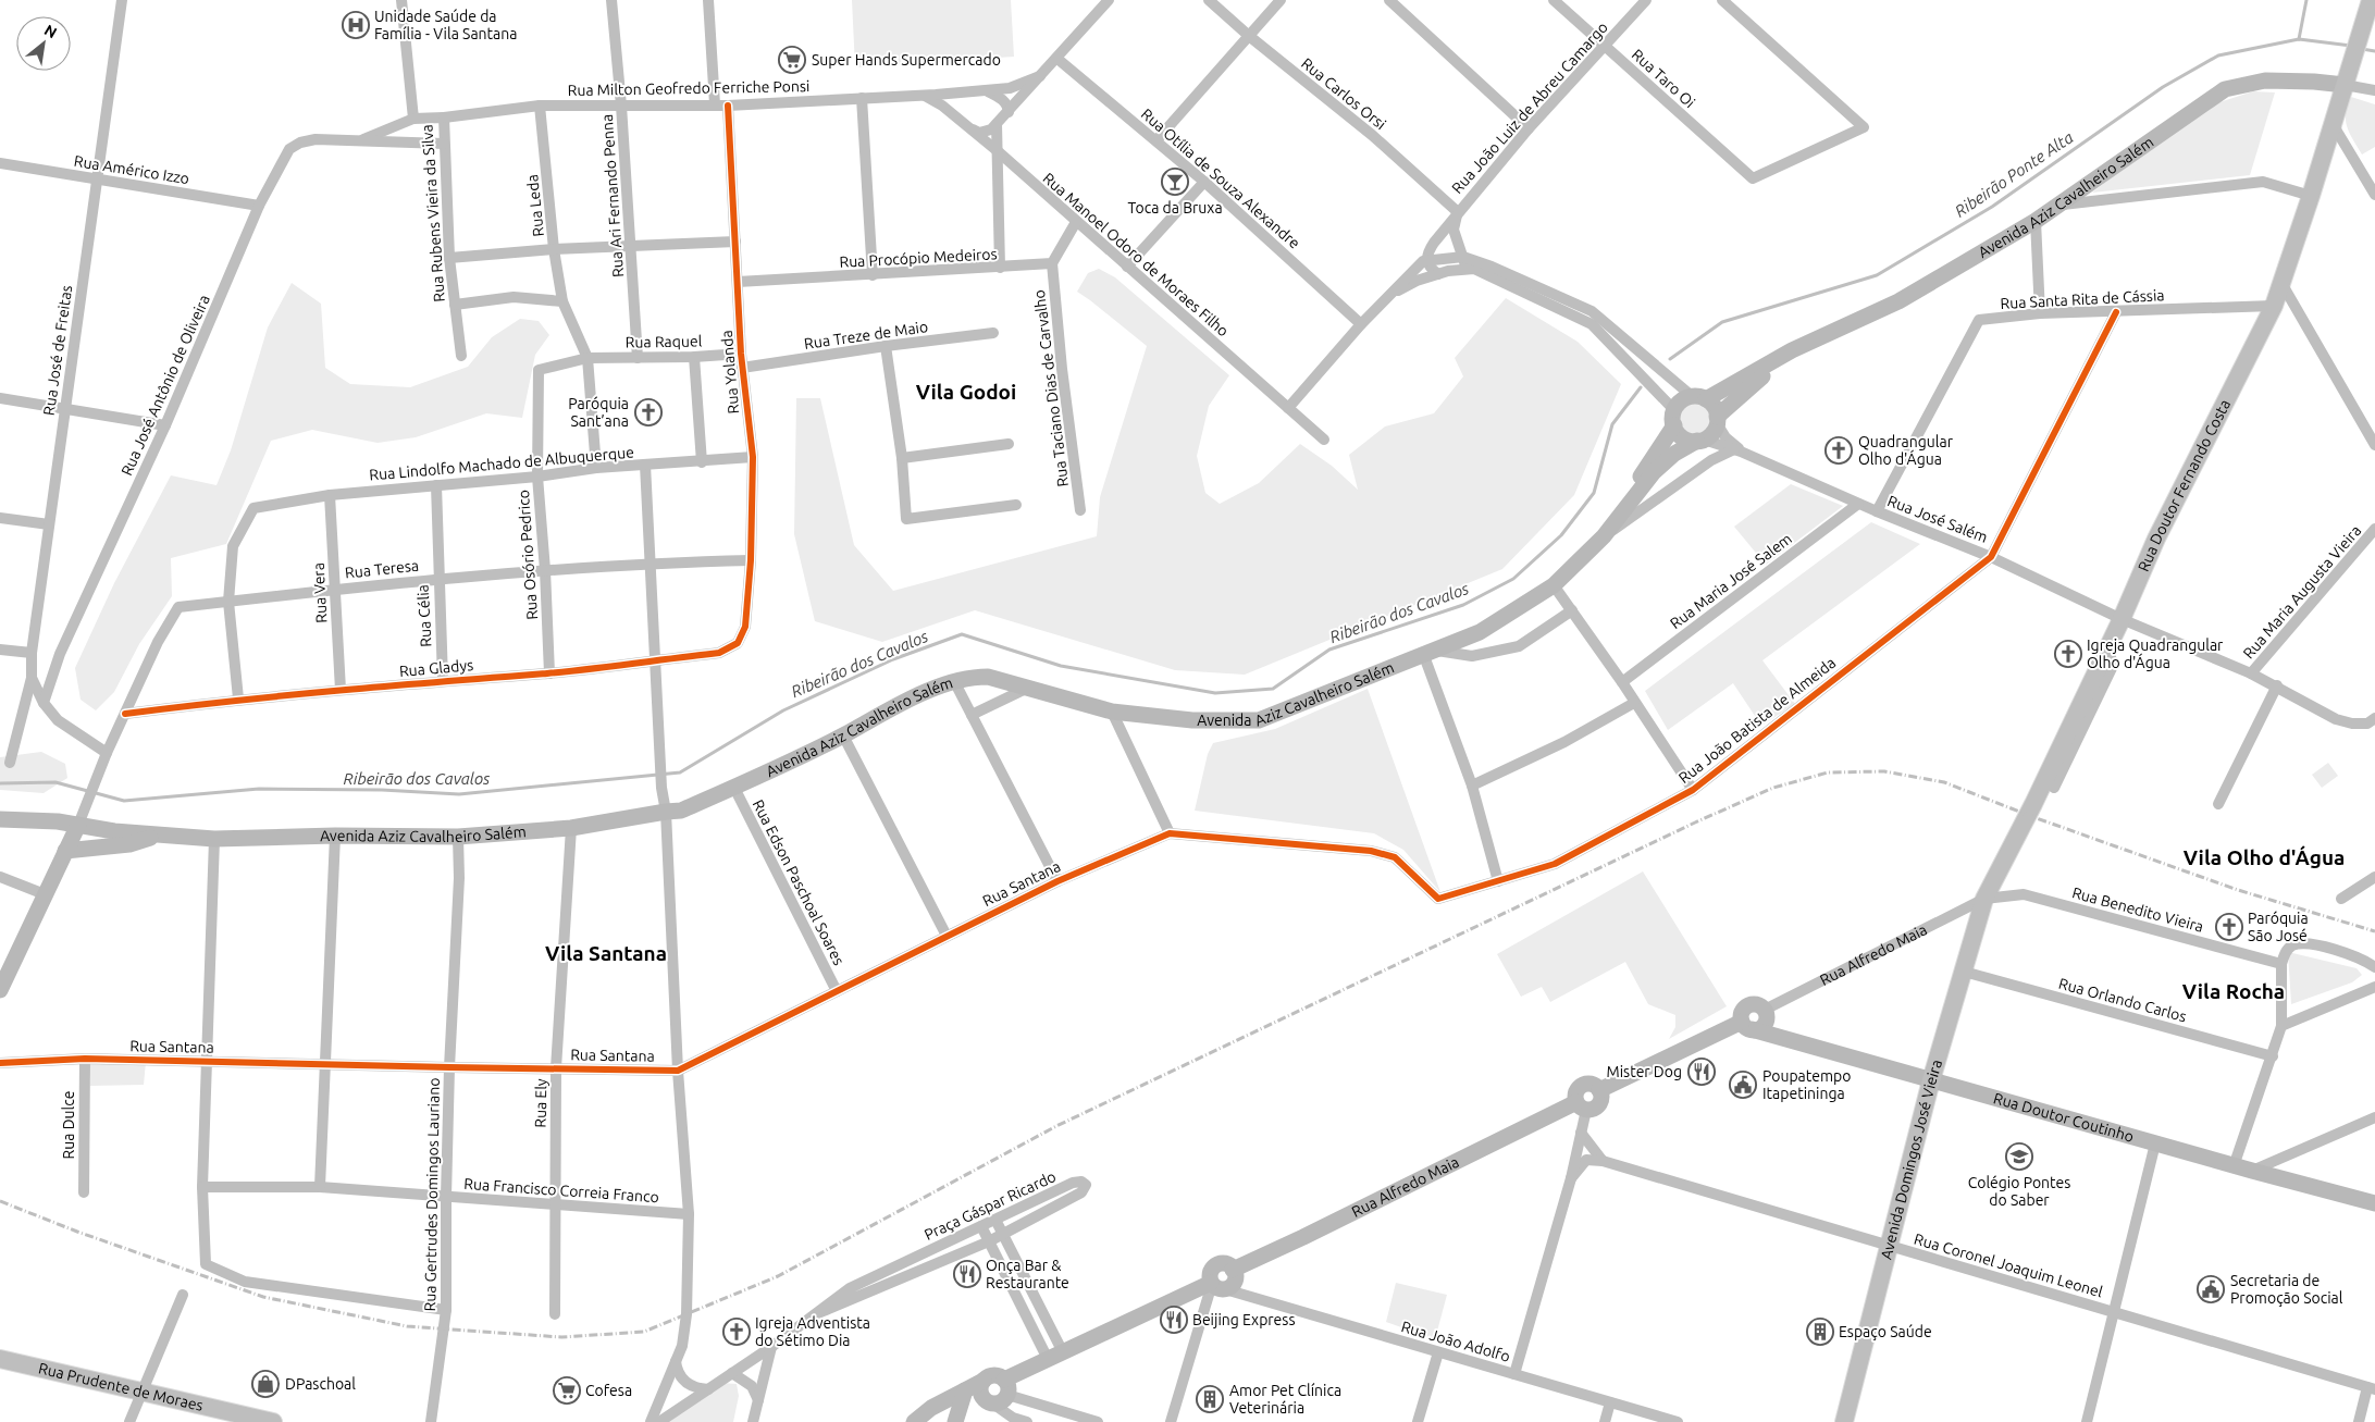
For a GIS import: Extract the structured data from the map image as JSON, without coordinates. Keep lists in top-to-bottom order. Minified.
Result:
{"streets":{"main road":["Avenida Aziz Cavalheiro Salém","Rua Doutor Fernando Costa","Rua Alfredo Maia","Rua Doutor Coutinho","Avenida Domingos José Vieira","Rua Prudente de Moraes"],"street":["Rua Taro Oi","Rua Milton Geofredo Ferriche Ponsi","Rua Carlos Orsi","Rua João Luiz de Abreu Camargo","Rua Américo Izzo","Rua Otília de Souza Alexandre","Rua Ari Fernando Penna","Rua Leda","Rua Rubens Vieira da Silva","Rua Manoel Odoro de Moraes Filho","Rua Procópio Medeiros","Rua Santa Rita de Cássia","Rua Treze de Maio","Rua Raquel","Rua José de Freitas","Rua Yolanda","Rua José Antônio de Oliveira","Rua Taciano Dias de Carvalho","Rua Lindolfo Machado de Albuquerque","Rua José Salém","Rua Osório Pedrico","Rua Teresa","Rua Maria José Salem","Rua Maria Augusta Vieira","Rua Vera","Rua Célia","Rua Gladys","Rua João Batista de Almeida","Rua Edson Paschoal Soares","Rua Santana","Rua Benedito Vieira","Rua Orlando Carlos","Rua Ely","Rua Dulce","Rua Francisco Correia Franco","Rua Gertrudes Domingos Lauriano","Praça Gáspar Ricardo","Rua Coronel Joaquim Leonel","Rua João Adolfo"]},"crossings":[["Rua Taro Oi","Rua João Luiz de Abreu Camargo"],["Rua Milton Geofredo Ferriche Ponsi","Rua Ari Fernando Penna"],["Rua Milton Geofredo Ferriche Ponsi","Rua Leda"],["Rua Milton Geofredo Ferriche Ponsi","Rua Rubens Vieira da Silva"],["Rua Milton Geofredo Ferriche Ponsi","Rua Manoel Odoro de Moraes Filho"],["Rua Milton Geofredo Ferriche Ponsi","Rua Yolanda"],["Rua Carlos Orsi","Rua João Luiz de Abreu Camargo"],["Rua João Luiz de Abreu Camargo","Rua Otília de Souza Alexandre"],["Rua João Luiz de Abreu Camargo","Rua Manoel Odoro de Moraes Filho"],["Rua Américo Izzo","Rua José de Freitas"],["Rua Américo Izzo","Rua José Antônio de Oliveira"],["Rua Ari Fernando Penna","Rua Raquel"],["Avenida Aziz Cavalheiro Salém","Rua Doutor Fernando Costa"],["Avenida Aziz Cavalheiro Salém","Rua José Salém"],["Avenida Aziz Cavalheiro Salém","Rua Teresa"],["Avenida Aziz Cavalheiro Salém","Rua Edson Paschoal Soares"],["Avenida Aziz Cavalheiro Salém","Rua Ely"],["Avenida Aziz Cavalheiro Salém","Rua Gertrudes Domingos Lauriano"],["Rua Leda","Rua Raquel"],["Rua Leda","Rua Lindolfo Machado de Albuquerque"],["Rua Rubens Vieira da Silva","Rua José Antônio de Oliveira"],["Rua Procópio Medeiros","Rua Yolanda"],["Rua Procópio Medeiros","Rua Taciano Dias de Carvalho"],["Rua Santa Rita de Cássia","Rua Doutor Fernando Costa"],["Rua Santa Rita de Cássia","Rua José Salém"],["Rua Santa Rita de Cássia","Rua João Batista de Almeida"],["Rua Treze de Maio","Rua Yolanda"],["Rua Raquel","Rua Yolanda"],["Rua Raquel","Rua Osório Pedrico"],["Rua José de Freitas","Rua José Antônio de Oliveira"],["Rua Yolanda","Rua Lindolfo Machado de Albuquerque"],["Rua Yolanda","Rua Teresa"],["Rua Yolanda","Rua Gladys"],["Rua Lindolfo Machado de Albuquerque","Rua Osório Pedrico"],["Rua Lindolfo Machado de Albuquerque","Rua Teresa"],["Rua Lindolfo Machado de Albuquerque","Rua Vera"],["Rua Lindolfo Machado de Albuquerque","Rua Célia"],["Rua Doutor Fernando Costa","Rua José Salém"],["Rua Doutor Fernando Costa","Rua Benedito Vieira"],["Rua Doutor Fernando Costa","Rua Alfredo Maia"],["Rua Doutor Fernando Costa","Avenida Domingos José Vieira"],["Rua José Salém","Rua Maria José Salem"],["Rua José Salém","Rua Maria Augusta Vieira"],["Rua José Salém","Rua João Batista de Almeida"],["Rua Osório Pedrico","Rua Teresa"],["Rua Osório Pedrico","Rua Gladys"],["Rua Teresa","Rua Vera"],["Rua Teresa","Rua Célia"],["Rua Teresa","Rua Gladys"],["Rua Vera","Rua Gladys"],["Rua Célia","Rua Gladys"],["Rua João Batista de Almeida","Rua Santana"],["Rua Edson Paschoal Soares","Rua Santana"],["Rua Santana","Rua Ely"],["Rua Santana","Rua Dulce"],["Rua Santana","Rua Gertrudes Domingos Lauriano"],["Rua Benedito Vieira","Rua Alfredo Maia"],["Rua Benedito Vieira","Avenida Domingos José Vieira"],["Rua Alfredo Maia","Avenida Domingos José Vieira"],["Rua Alfredo Maia","Rua João Adolfo"],["Rua Orlando Carlos","Avenida Domingos José Vieira"],["Rua Ely","Rua Francisco Correia Franco"],["Rua Doutor Coutinho","Avenida Domingos José Vieira"],["Avenida Domingos José Vieira","Rua Coronel Joaquim Leonel"],["Rua Francisco Correia Franco","Rua Gertrudes Domingos Lauriano"]],"districts":["Vila Godoi","Vila Olho d'Água","Vila Santana","Vila Rocha"],"water":["Ribeirão Ponte Alta","Ribeirão dos Cavalos"],"places":{"hospital":["Unidade Saúde da Família - Vila Santana"],"supermarket":["Super Hands Supermercado","Cofesa"],"bar":["Toca da Bruxa"],"church":["Paróquia Sant’ana","Quadrangular Olho d'Água","Igreja Quadrangular Olho d'Água","Paróquia São José","Igreja Adventista do Sétimo Dia"],"restaurant":["Mister Dog","Onça Bar & Restaurante","Beijing Express"],"public building":["Poupatempo Itapetininga","Secretaria de Promoção Social"],"school or university":["Colégio Pontes do Saber"],"building":["Espaço Saúde","Amor Pet Clínica Veterinária"],"shop":["DPaschoal"]},"north":"top right"}
